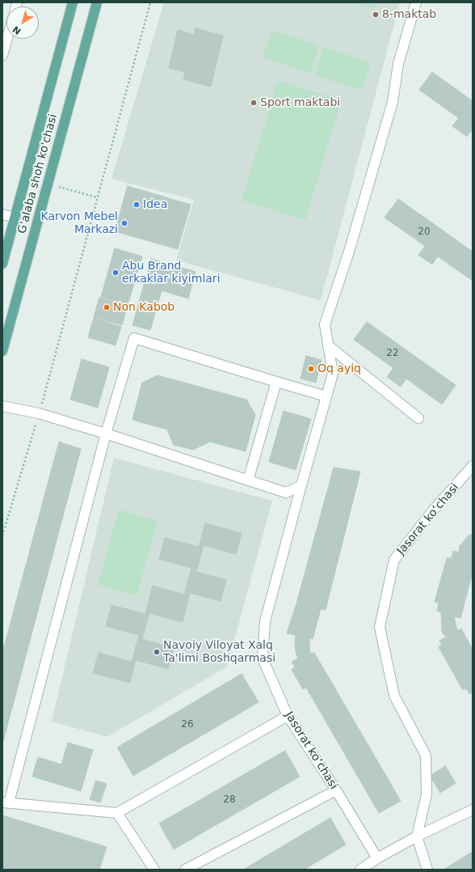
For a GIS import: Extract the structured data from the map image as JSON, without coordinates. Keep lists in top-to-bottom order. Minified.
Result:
{"streets":{"main road":["G'alaba shoh ko'chasi"],"street":["Jasorat ko‘chasi"]},"places":["8-maktab","Sport maktabi","Idea","Karvon Mebel Markazi","Abu Brand erkaklar kiyimlari","Non Kabob","Oq ayiq","Navoiy Viloyat Xalq Ta'limi Boshqarmasi"],"house_numbers":["20","22","26","28"],"north":"bottom left"}
